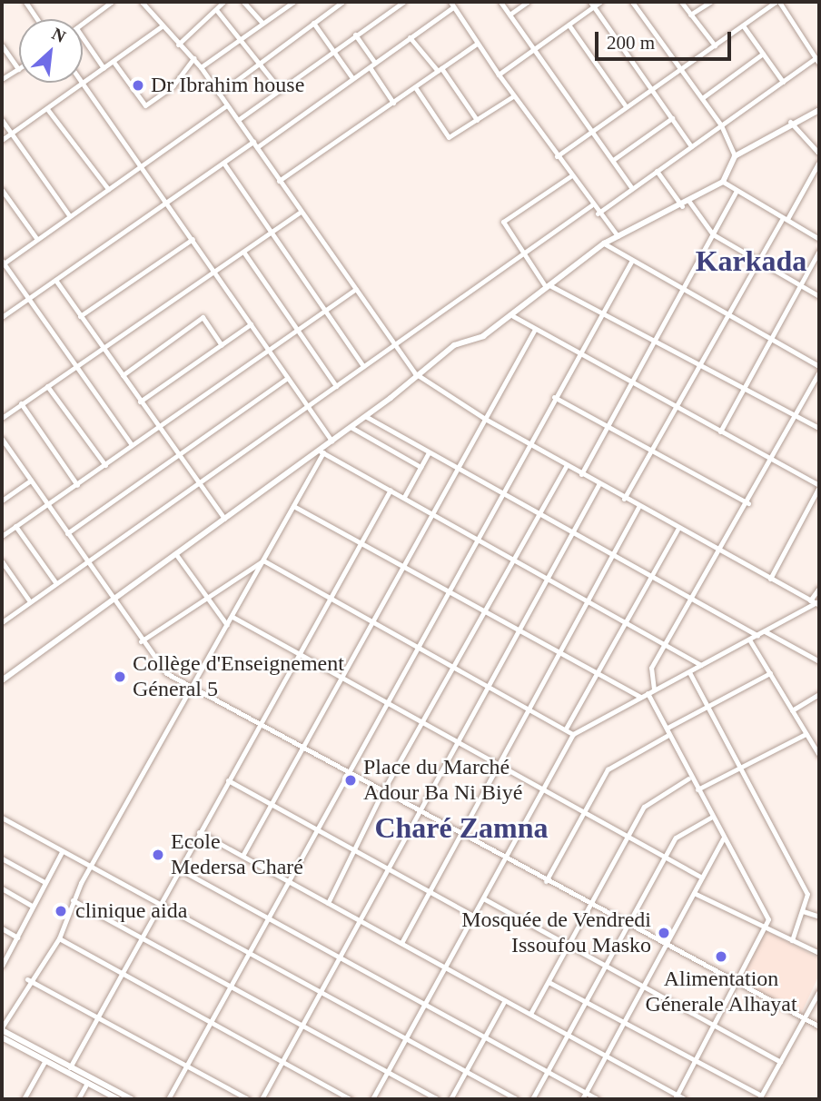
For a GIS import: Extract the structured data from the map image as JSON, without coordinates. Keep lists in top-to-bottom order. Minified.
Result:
{"districts":["Karkada","Charé Zamna"],"places":["Dr Ibrahim house","Collège d'Enseignement Géneral 5","Place du Marché Adour Ba Ni Biyé","Ecole Medersa Charé","clinique aida","Mosquée de Vendredi Issoufou Masko","Alimentation Génerale Alhayat"],"scale_bar":"200 m","north":"top right"}
